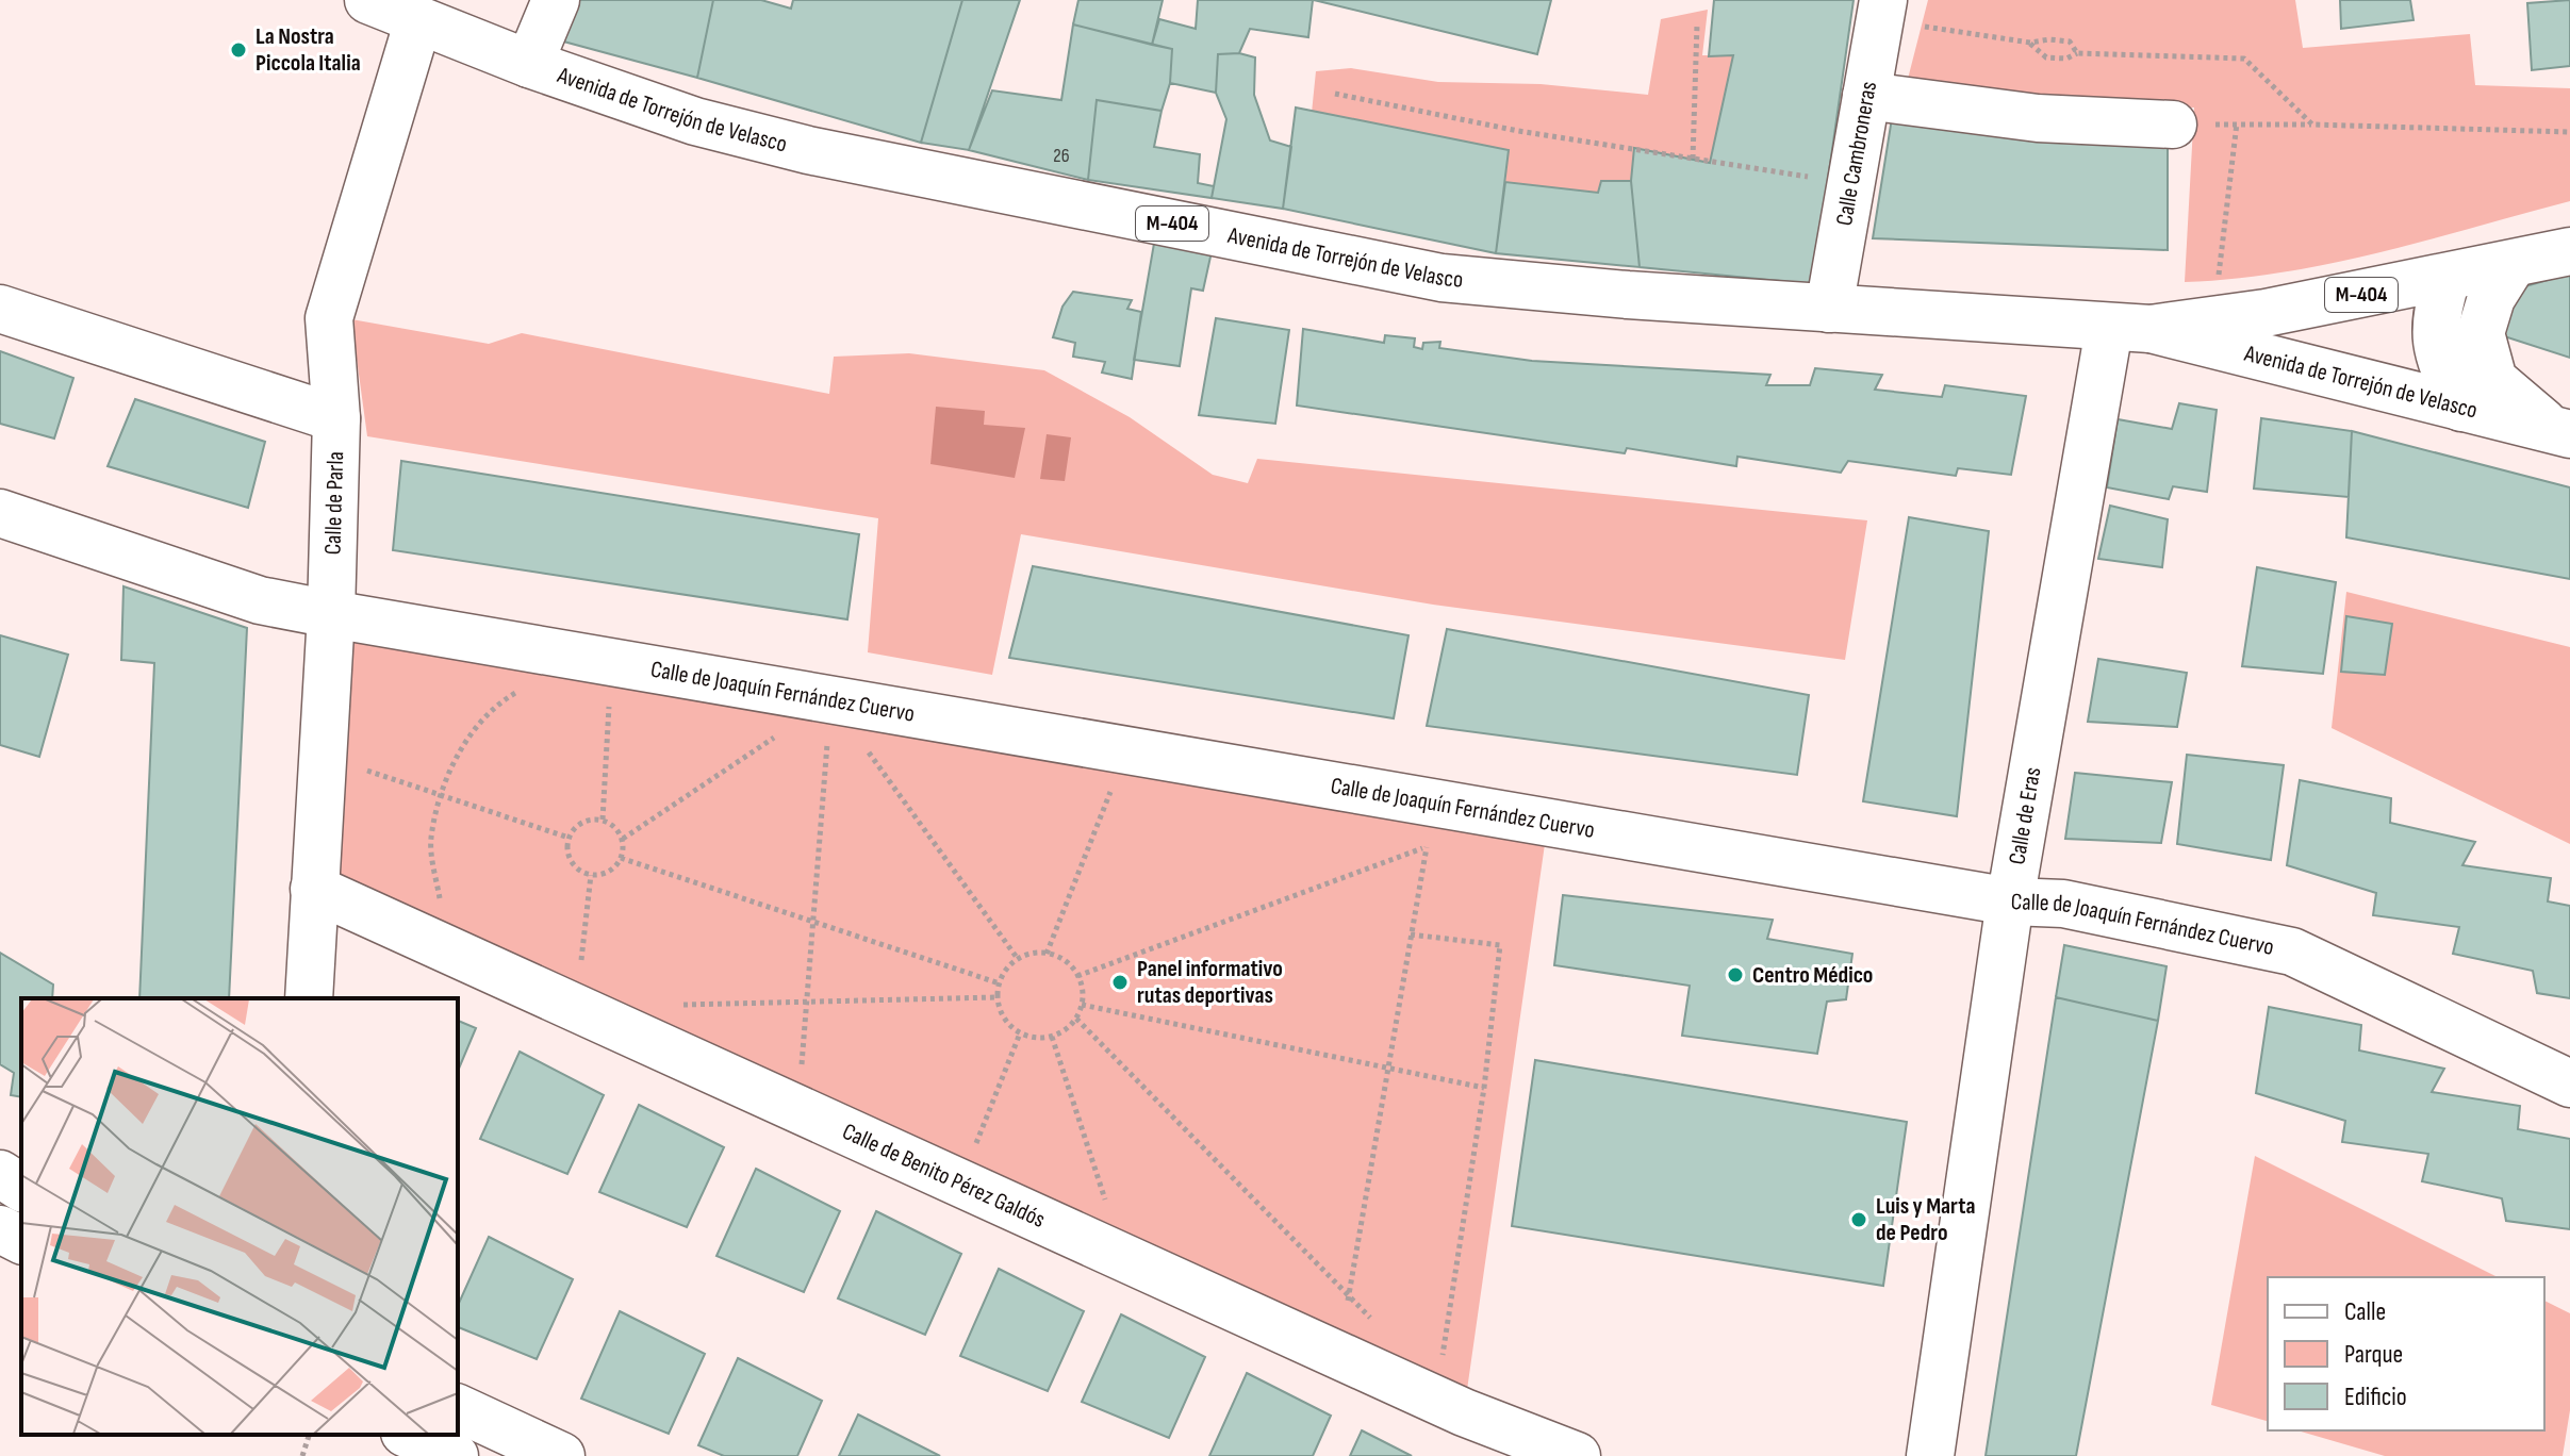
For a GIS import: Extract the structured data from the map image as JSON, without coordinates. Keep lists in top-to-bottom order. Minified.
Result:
{"streets":{"street":["Avenida de Torrejón de Velasco","Calle Cambroneras","M-404","Calle de Parla","Calle de Joaquín Fernández Cuervo","Calle de Eras","Calle de Benito Pérez Galdós"]},"crossings":[["Avenida de Torrejón de Velasco","Calle Cambroneras"],["Avenida de Torrejón de Velasco","Calle de Parla"],["Avenida de Torrejón de Velasco","Calle de Eras"],["Calle de Parla","Calle de Joaquín Fernández Cuervo"],["Calle de Parla","Calle de Benito Pérez Galdós"],["Calle de Joaquín Fernández Cuervo","Calle de Eras"]],"places":["La Nostra Piccola Italia","Centro Médico","Panel informativo rutas deportivas","Luis y Marta de Pedro"],"house_numbers":["26"],"legend":["Calle","Parque","Edificio"]}
